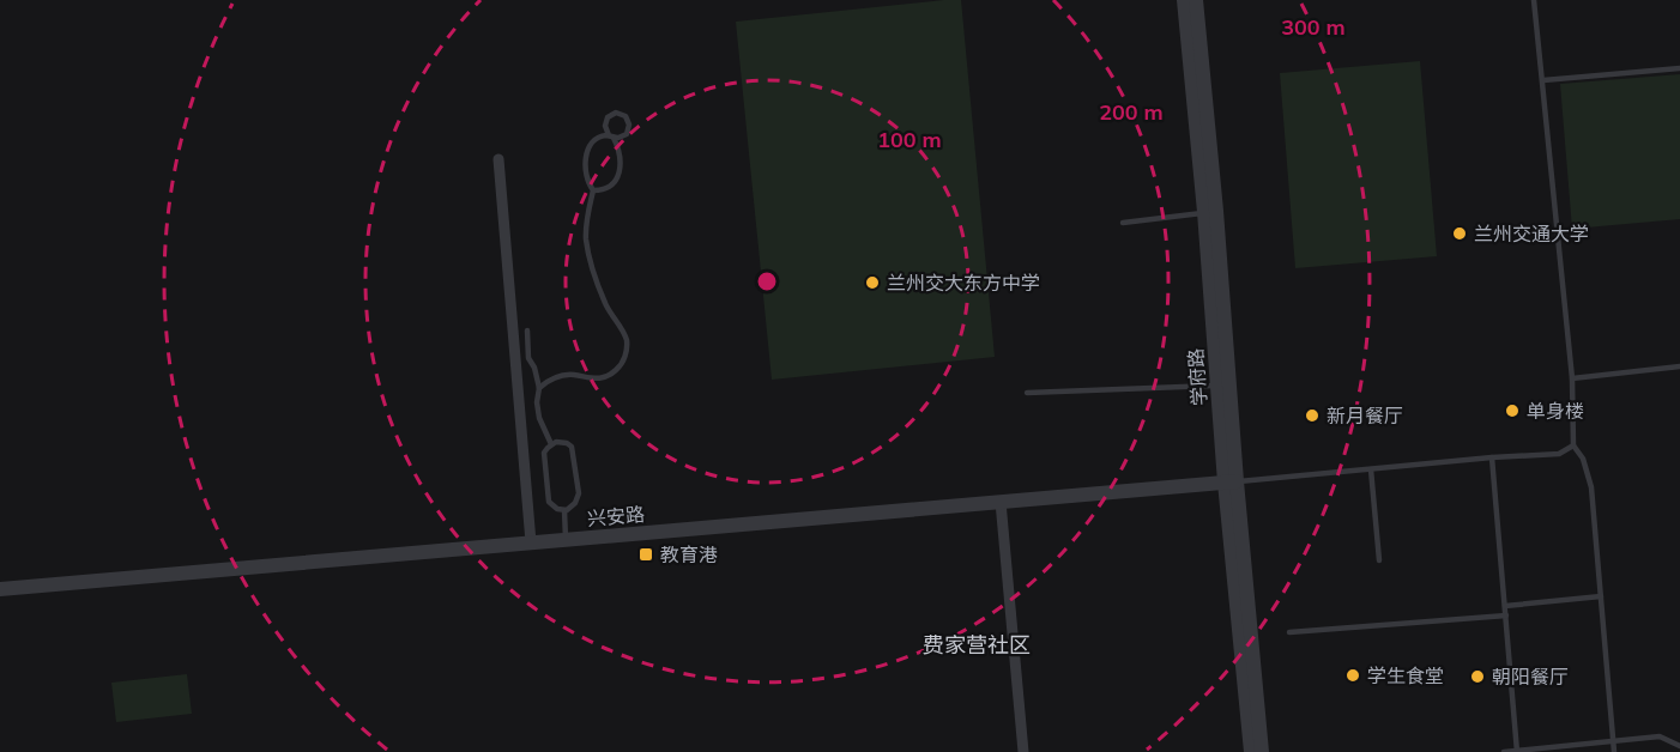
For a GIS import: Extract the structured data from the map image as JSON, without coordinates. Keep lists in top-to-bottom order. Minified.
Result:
{"streets":{"street":["学府路","兴安路"]},"crossings":[["学府路","兴安路"]],"districts":["费家营社区"],"places":{"other":["兰州交通大学","兰州交大东方中学","单身楼","新月餐厅","学生食堂","朝阳餐厅"],"transit":["教育港"]},"rings":["300 m","200 m","100 m"]}
